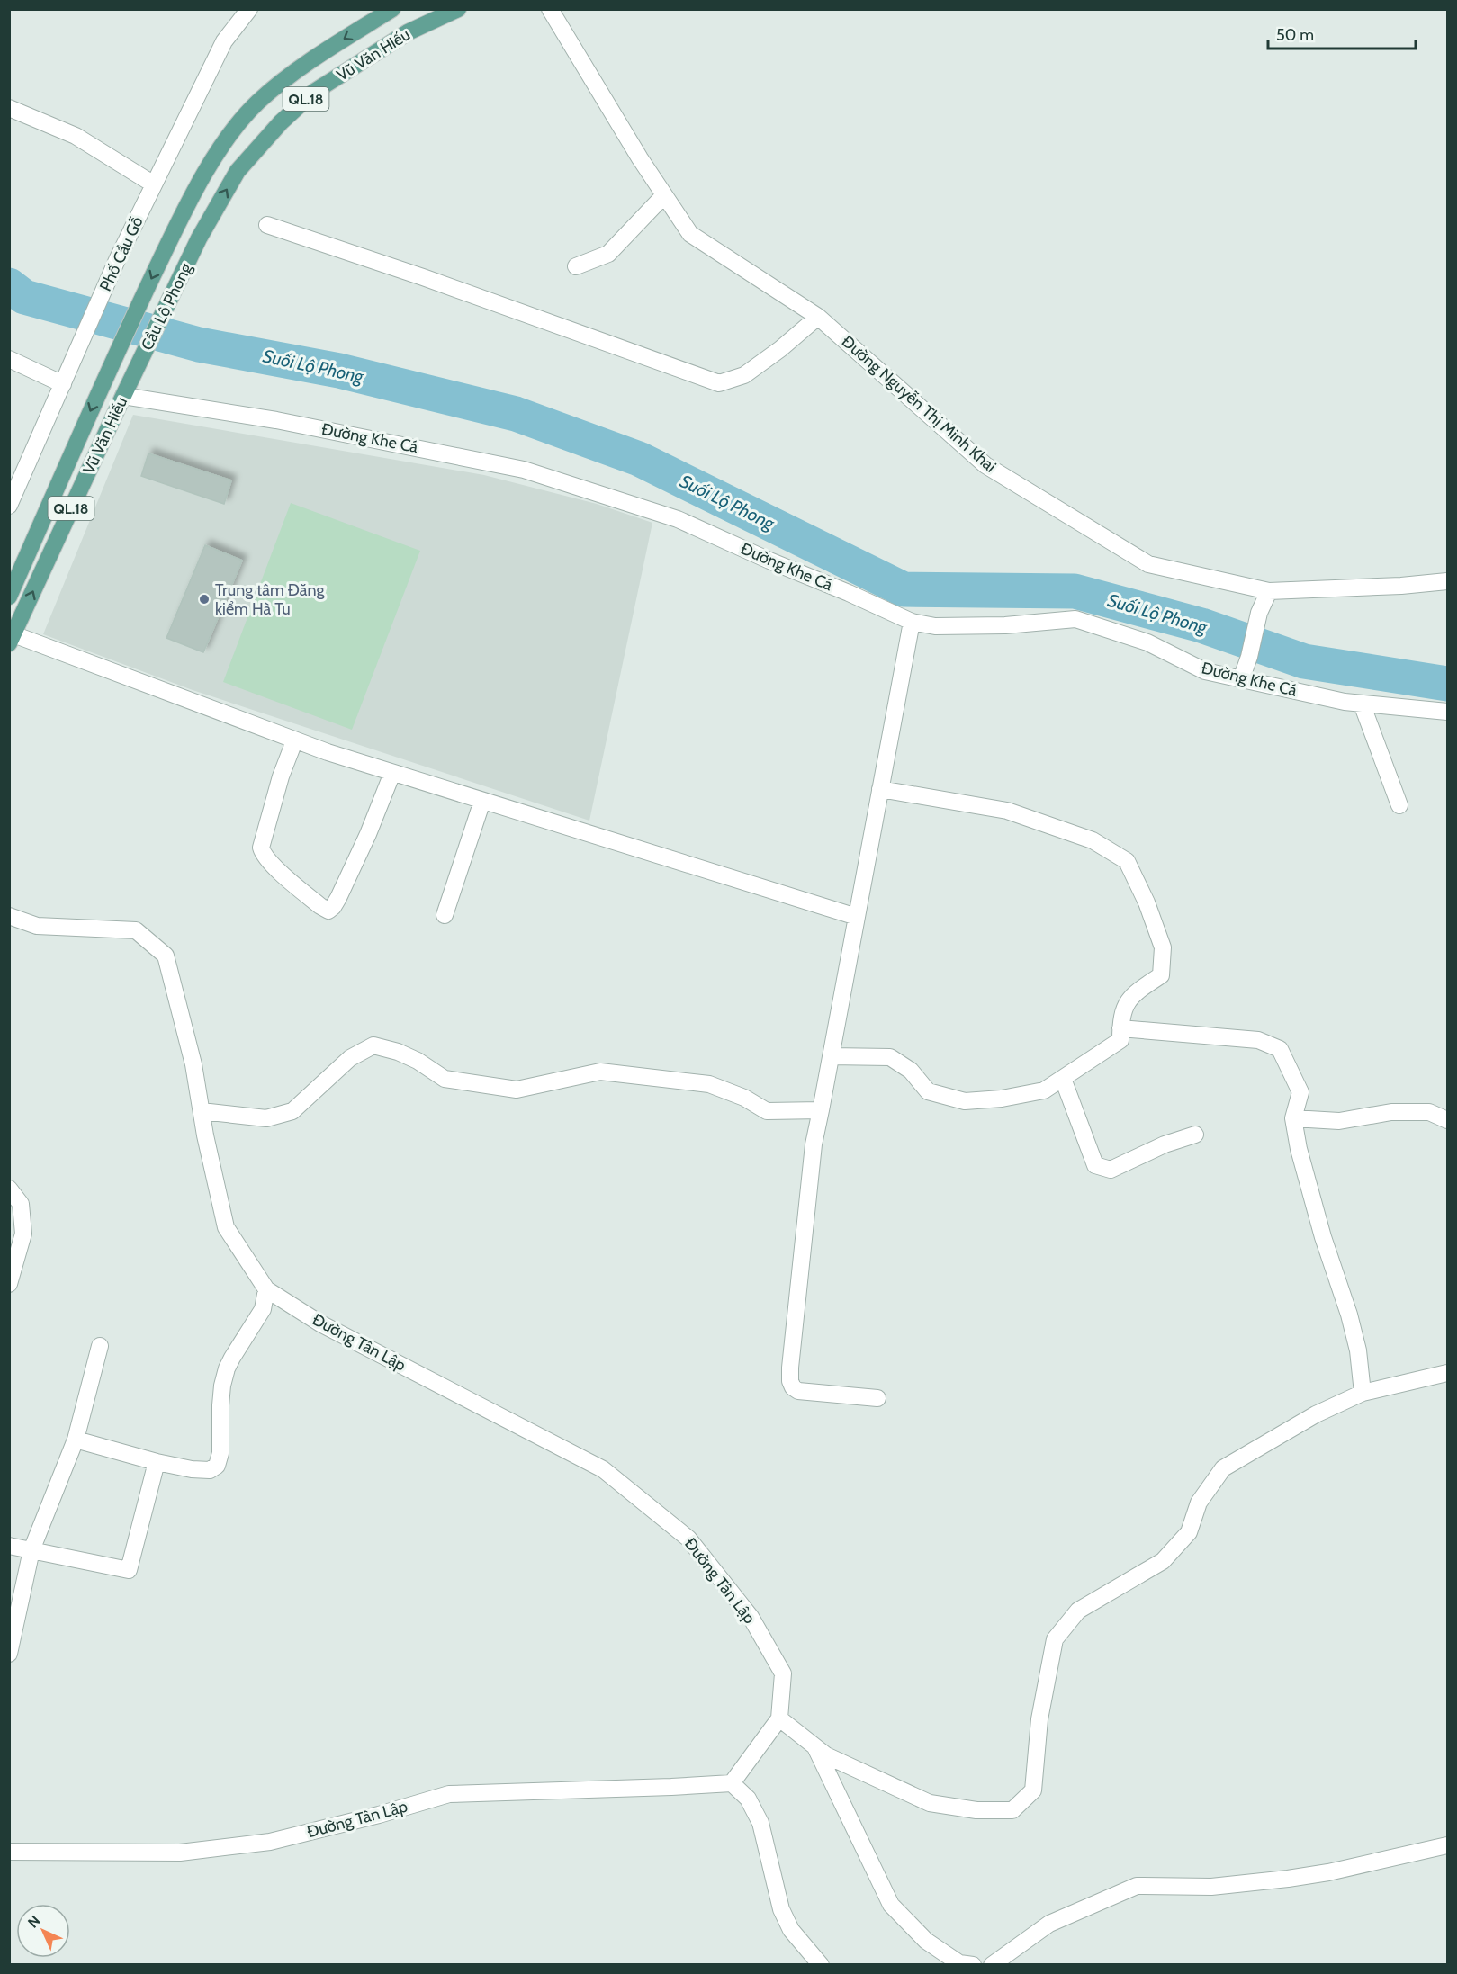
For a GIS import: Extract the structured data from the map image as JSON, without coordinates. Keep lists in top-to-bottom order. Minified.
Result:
{"streets":{"main road":["Vũ Văn Hiếu","QL.18","Cầu Lộ Phong"],"street":["Phố Cầu Gỗ","Đường Nguyễn Thị Minh Khai","Đường Khe Cá","Đường Tân Lập"]},"crossings":[["Vũ Văn Hiếu","Cầu Lộ Phong"],["Vũ Văn Hiếu","Đường Khe Cá"]],"water":["Suối Lộ Phong"],"places":["Trung tâm Đăng kiểm Hà Tu"],"scale_bar":"50 m","north":"top left"}
